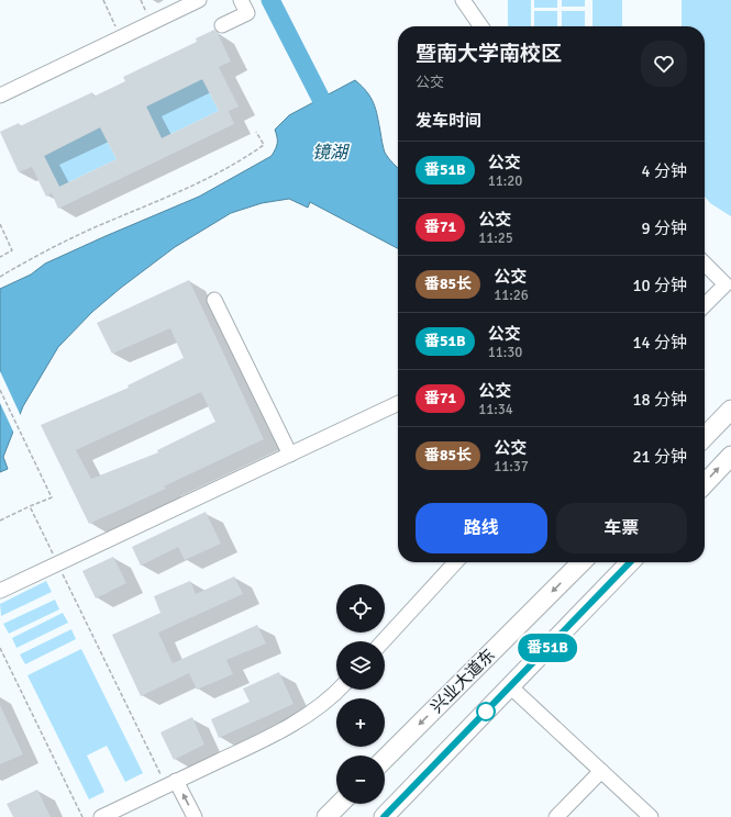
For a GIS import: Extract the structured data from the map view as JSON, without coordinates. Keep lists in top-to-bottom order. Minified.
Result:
{"streets":{"main road":["兴业大道东"]},"water":["镜湖"],"lines":["bus line 番51B"],"page":{"on_map":"番51B","heading":[["暨南大学南校区","公交"],"发车时间"],"list":[{"mark":"番51B","name":"公交","note":"11:20","value":"4 分钟"},{"mark":"番71","name":"公交","note":"11:25","value":"9 分钟"},{"mark":"番85长","name":"公交","note":"11:26","value":"10 分钟"},{"mark":"番51B","name":"公交","note":"11:30","value":"14 分钟"},{"mark":"番71","name":"公交","note":"11:34","value":"18 分钟"},{"mark":"番85长","name":"公交","note":"11:37","value":"21 分钟"}],"buttons":["路线","车票"],"map_buttons":["+","−"]}}
